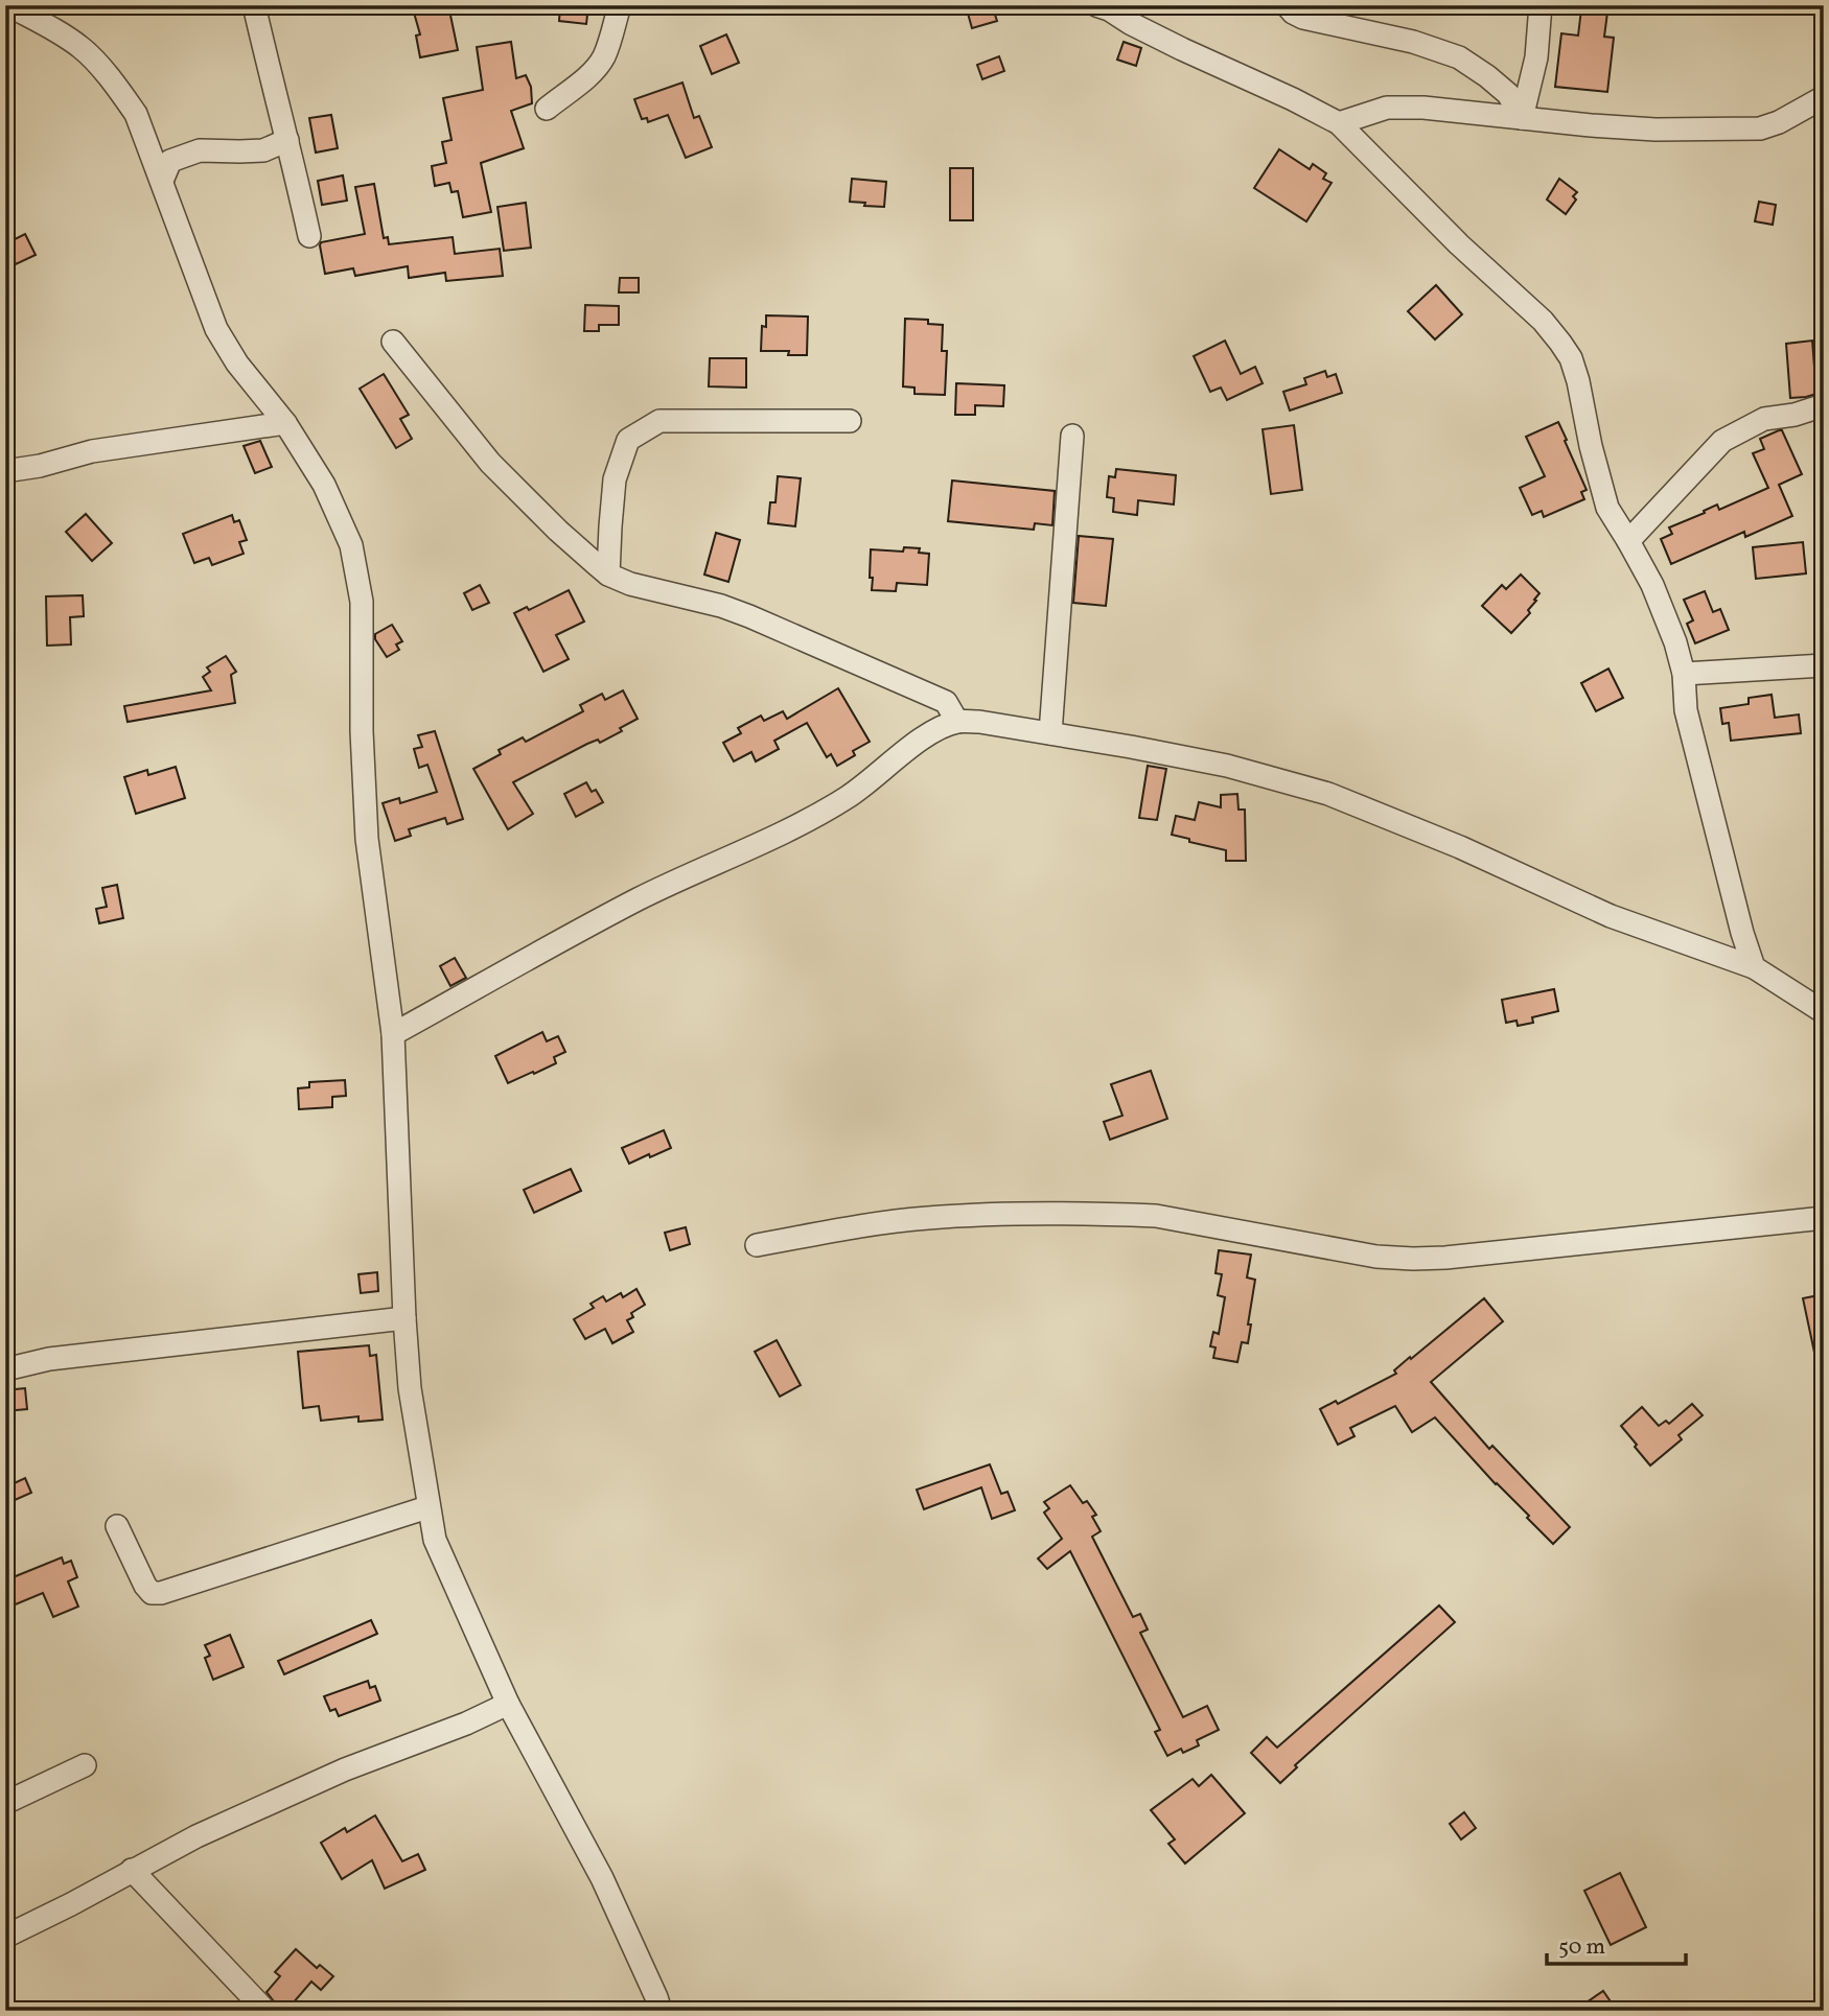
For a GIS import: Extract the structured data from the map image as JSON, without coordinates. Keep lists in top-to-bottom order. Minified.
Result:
{"scale_bar":"50 m"}
